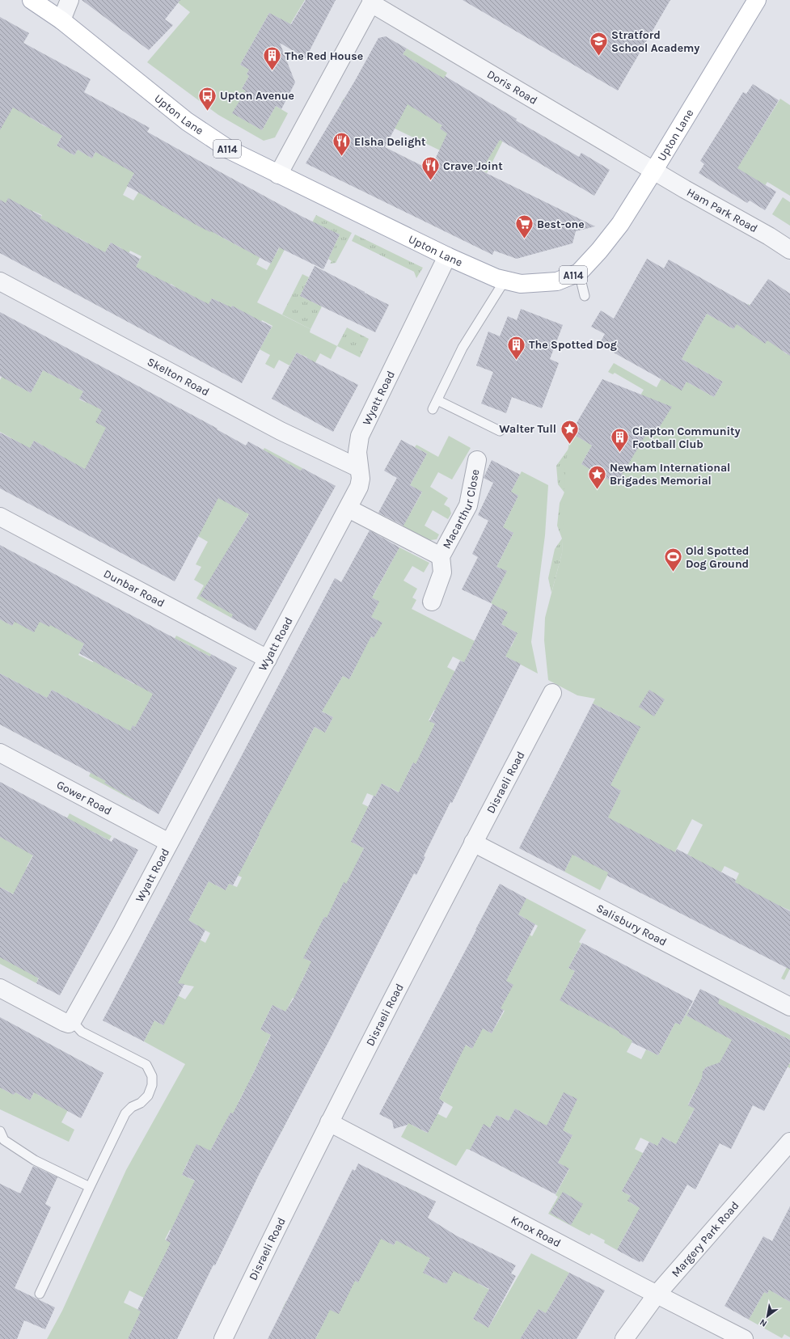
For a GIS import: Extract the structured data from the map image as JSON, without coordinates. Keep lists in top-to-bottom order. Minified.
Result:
{"streets":{"main road":["Upton Lane","A114"],"street":["Doris Road","Ham Park Road","Skelton Road","Wyatt Road","Macarthur Close","Dunbar Road","Disraeli Road","Gower Road","Salisbury Road","Knox Road","Margery Park Road"]},"crossings":[["Doris Road","Upton Lane"],["Doris Road","Ham Park Road"],["Upton Lane","Ham Park Road"],["Upton Lane","Wyatt Road"],["Skelton Road","Wyatt Road"],["Wyatt Road","Macarthur Close"],["Wyatt Road","Dunbar Road"],["Wyatt Road","Gower Road"],["Disraeli Road","Salisbury Road"],["Disraeli Road","Knox Road"],["Knox Road","Margery Park Road"]],"places":{"school or university":["Stratford School Academy"],"building":["The Red House","The Spotted Dog","Clapton Community Football Club"],"bus stop":["Upton Avenue"],"restaurant":["Elsha Delight","Crave Joint"],"supermarket":["Best-one"],"place":["Walter Tull","Newham International Brigades Memorial"],"sports":["Old Spotted Dog Ground"]},"north":"bottom left"}
